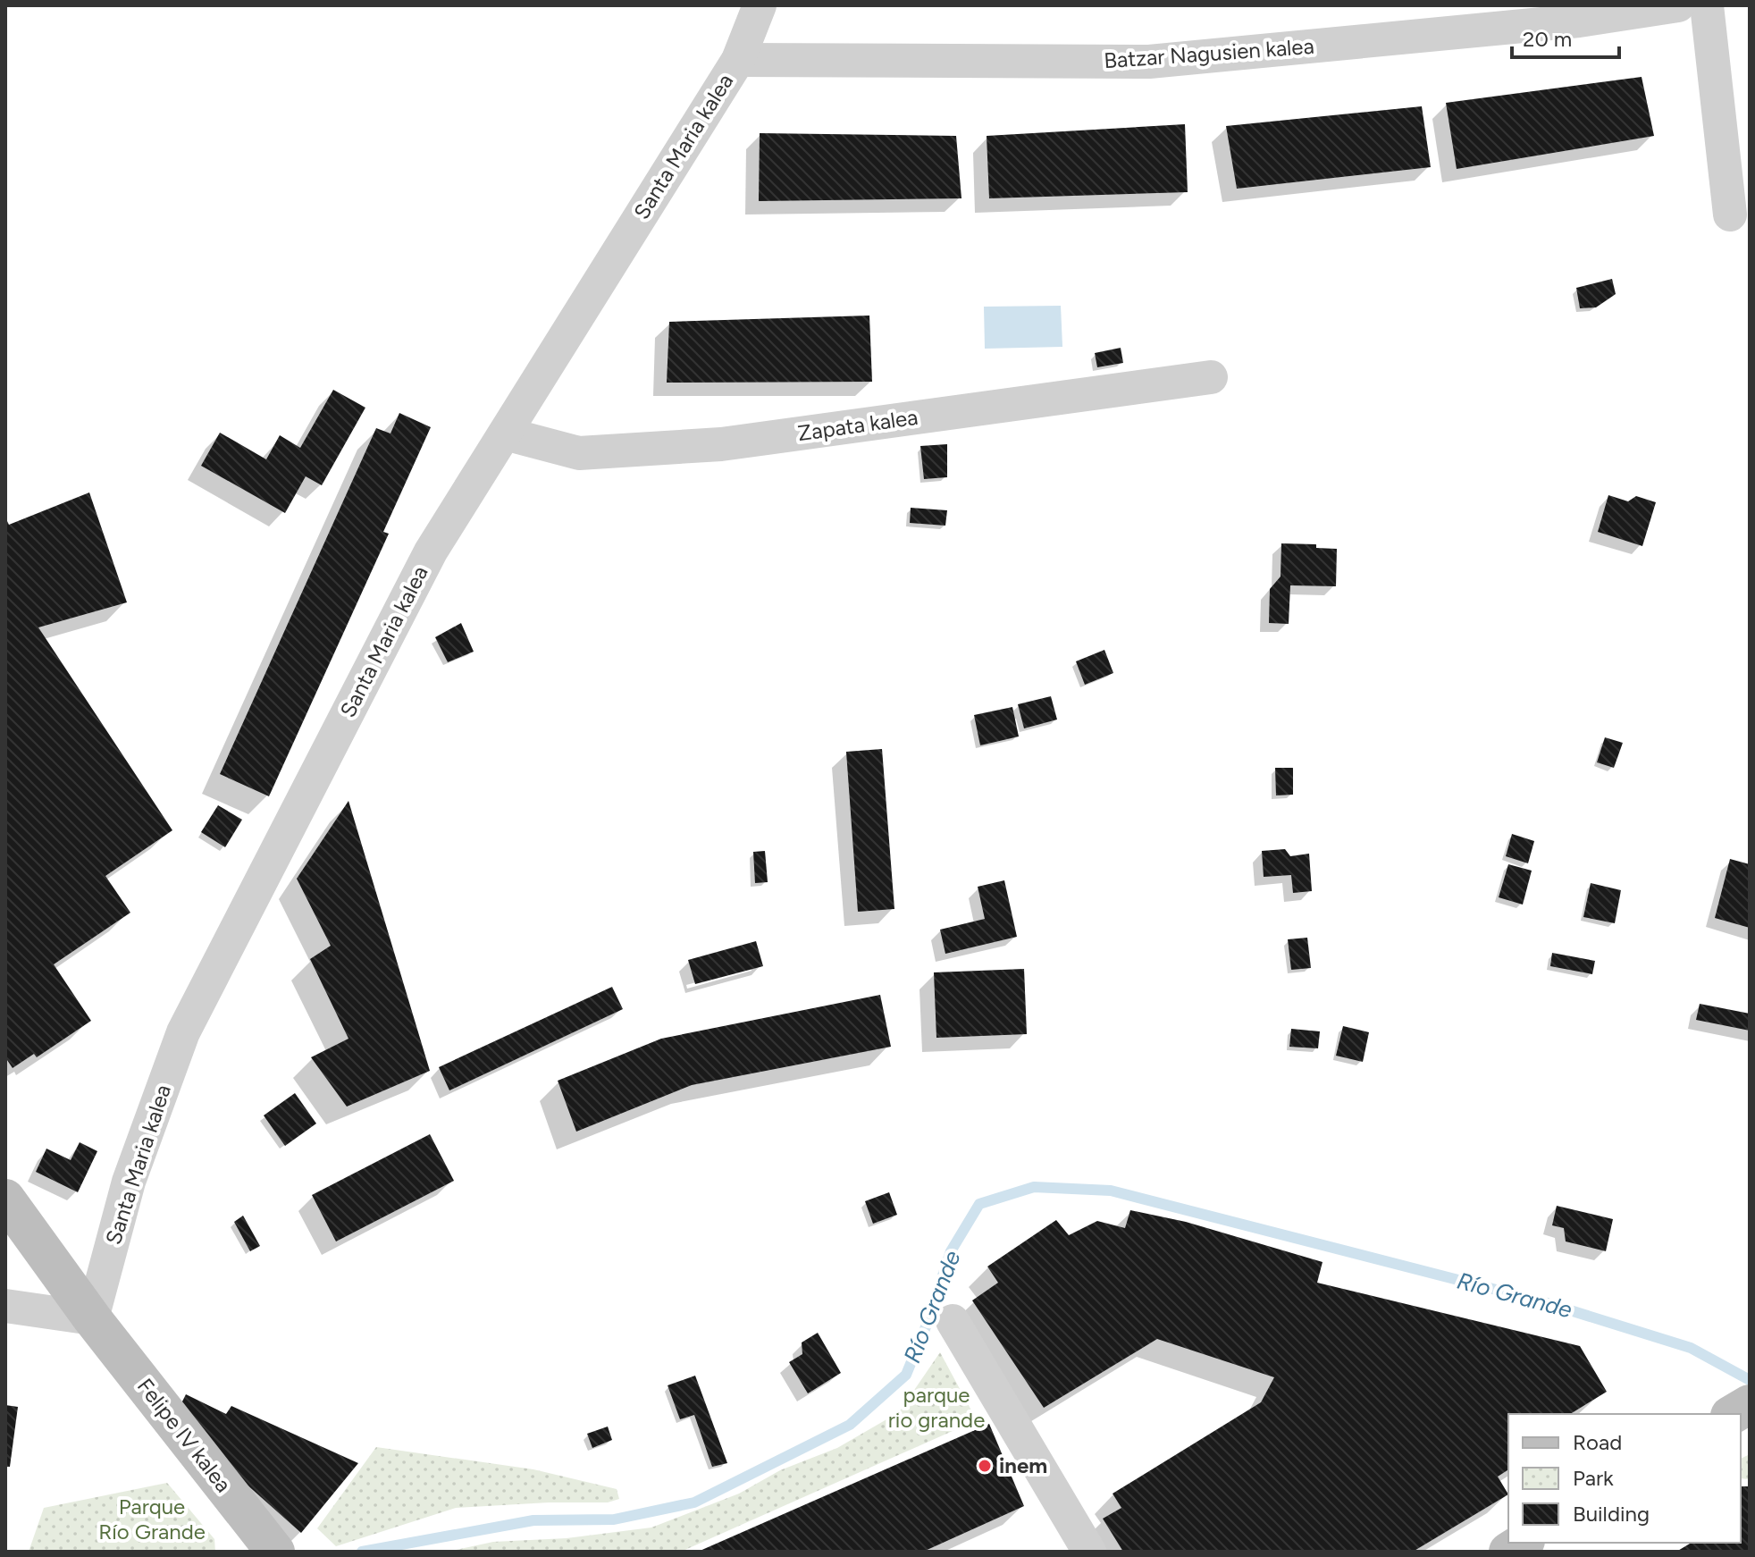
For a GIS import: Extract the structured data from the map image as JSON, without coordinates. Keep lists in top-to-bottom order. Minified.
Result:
{"streets":{"street":["Batzar Nagusien kalea","Santa Maria kalea","Zapata kalea","Felipe IV kalea"]},"crossings":[["Batzar Nagusien kalea","Santa Maria kalea"],["Santa Maria kalea","Zapata kalea"],["Santa Maria kalea","Felipe IV kalea"]],"water":["Río Grande"],"parks":["parque rio grande","Parque Río Grande"],"places":["inem"],"legend":["Road","Park","Building"],"scale_bar":"20 m"}
